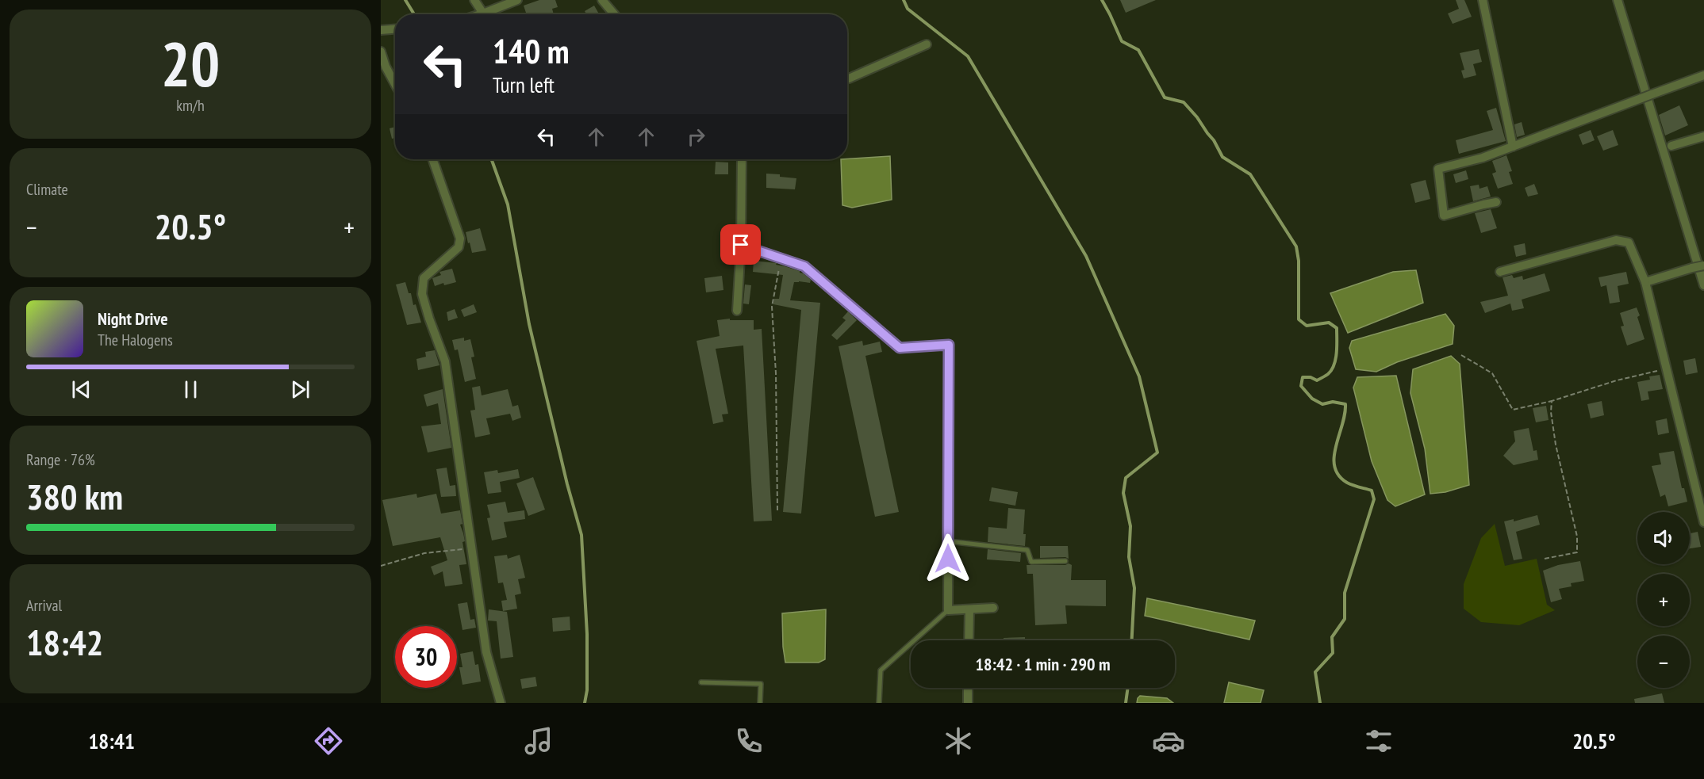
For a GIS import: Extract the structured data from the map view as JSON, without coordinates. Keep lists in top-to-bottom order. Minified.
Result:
{"page":{"tile":[["20","km/h"],"Climate",["Range · 76%","380 km"],["Arrival","18:42"]],"turn":["140 m","Turn left"],"heat":["−","20.5°","+"],"song":["Night Drive","The Halogens"],"map_buttons":["+","−"],"limit":"30","trip":"18:42 · 1 min · 290 m","tabs":["18:41","20.5°"]}}
